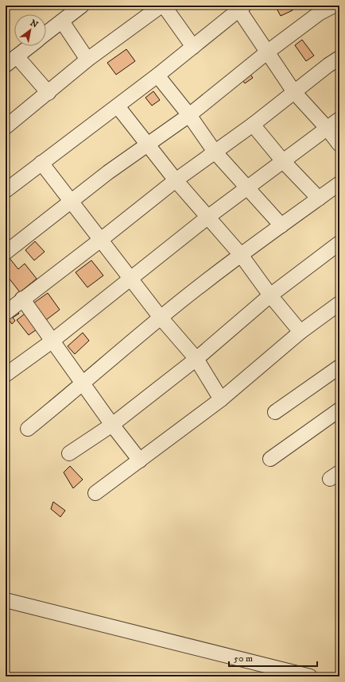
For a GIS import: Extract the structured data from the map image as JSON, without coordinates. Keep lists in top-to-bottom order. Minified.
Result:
{"scale_bar":"50 m","north":"top right"}
